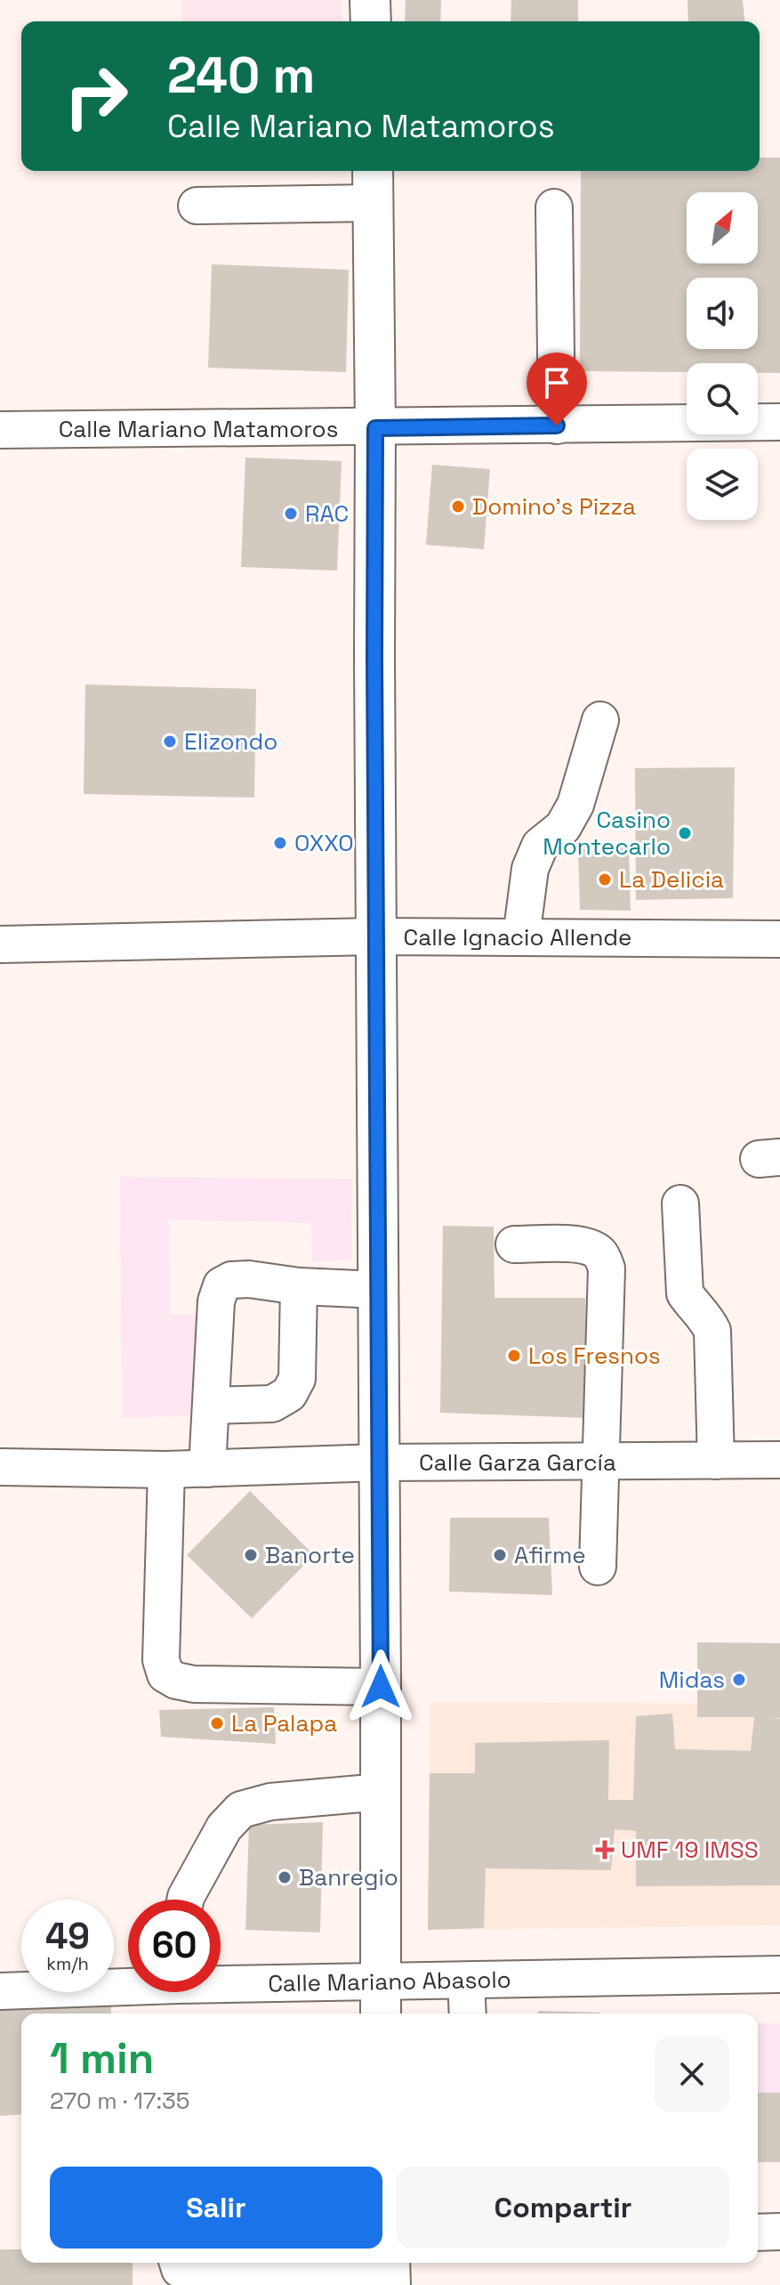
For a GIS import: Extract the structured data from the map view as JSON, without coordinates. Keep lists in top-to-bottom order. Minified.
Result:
{"streets":{"street":["Calle Mariano Matamoros","Calle Ignacio Allende","Calle Garza García","Calle Mariano Abasolo"]},"places":{"other":["Domino's Pizza","RAC","Elizondo","Casino Montecarlo","OXXO","La Delicia","Los Fresnos","Banorte","Afirme","Midas","La Palapa","Banregio"],"health":["UMF 19 IMSS"]},"north":"top right","page":{"turn":["240 m","Calle Mariano Matamoros"],"speed":"49 km/h","limit":"60","heading":["1 min","270 m · 17:35"],"buttons":["Salir","Compartir"]}}
